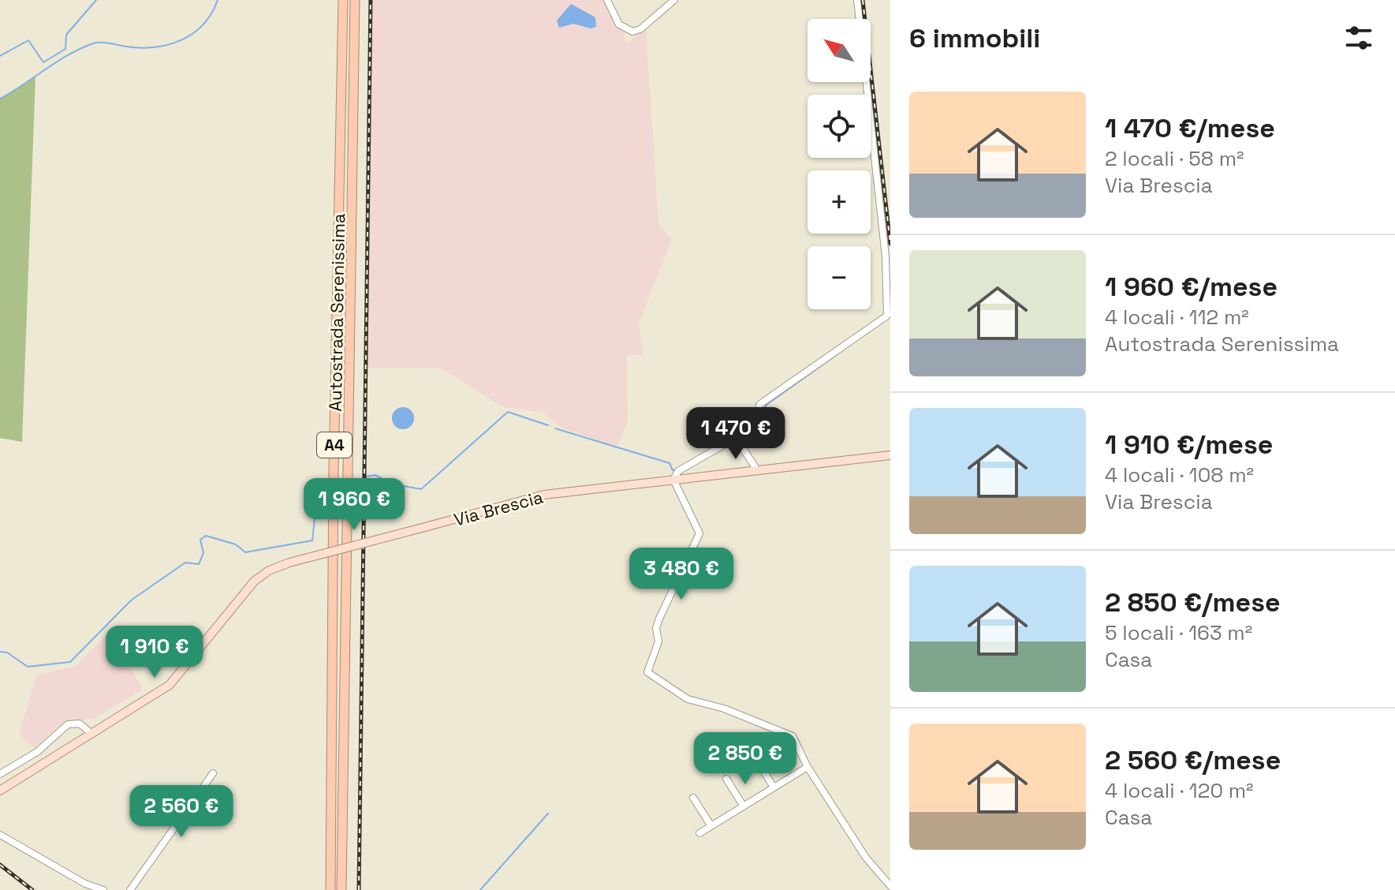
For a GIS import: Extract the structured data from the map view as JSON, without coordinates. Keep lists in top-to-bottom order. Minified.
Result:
{"streets":{"highway":["Autostrada Serenissima","A4"],"main road":["Via Brescia"]},"north":"top left","page":{"heading":"6 immobili","map_buttons":["+","−"],"list":[{"name":"1 470 €/mese","note":"2 locali · 58 m² · Via Brescia"},{"name":"1 960 €/mese","note":"4 locali · 112 m² · Autostrada Serenissima"},{"name":"1 910 €/mese","note":"4 locali · 108 m² · Via Brescia"},{"name":"2 850 €/mese","note":"5 locali · 163 m² · Casa"},{"name":"2 560 €/mese","note":"4 locali · 120 m² · Casa"}],"price":["1 470 €","1 960 €","3 480 €","1 910 €","2 850 €","2 560 €"]}}
